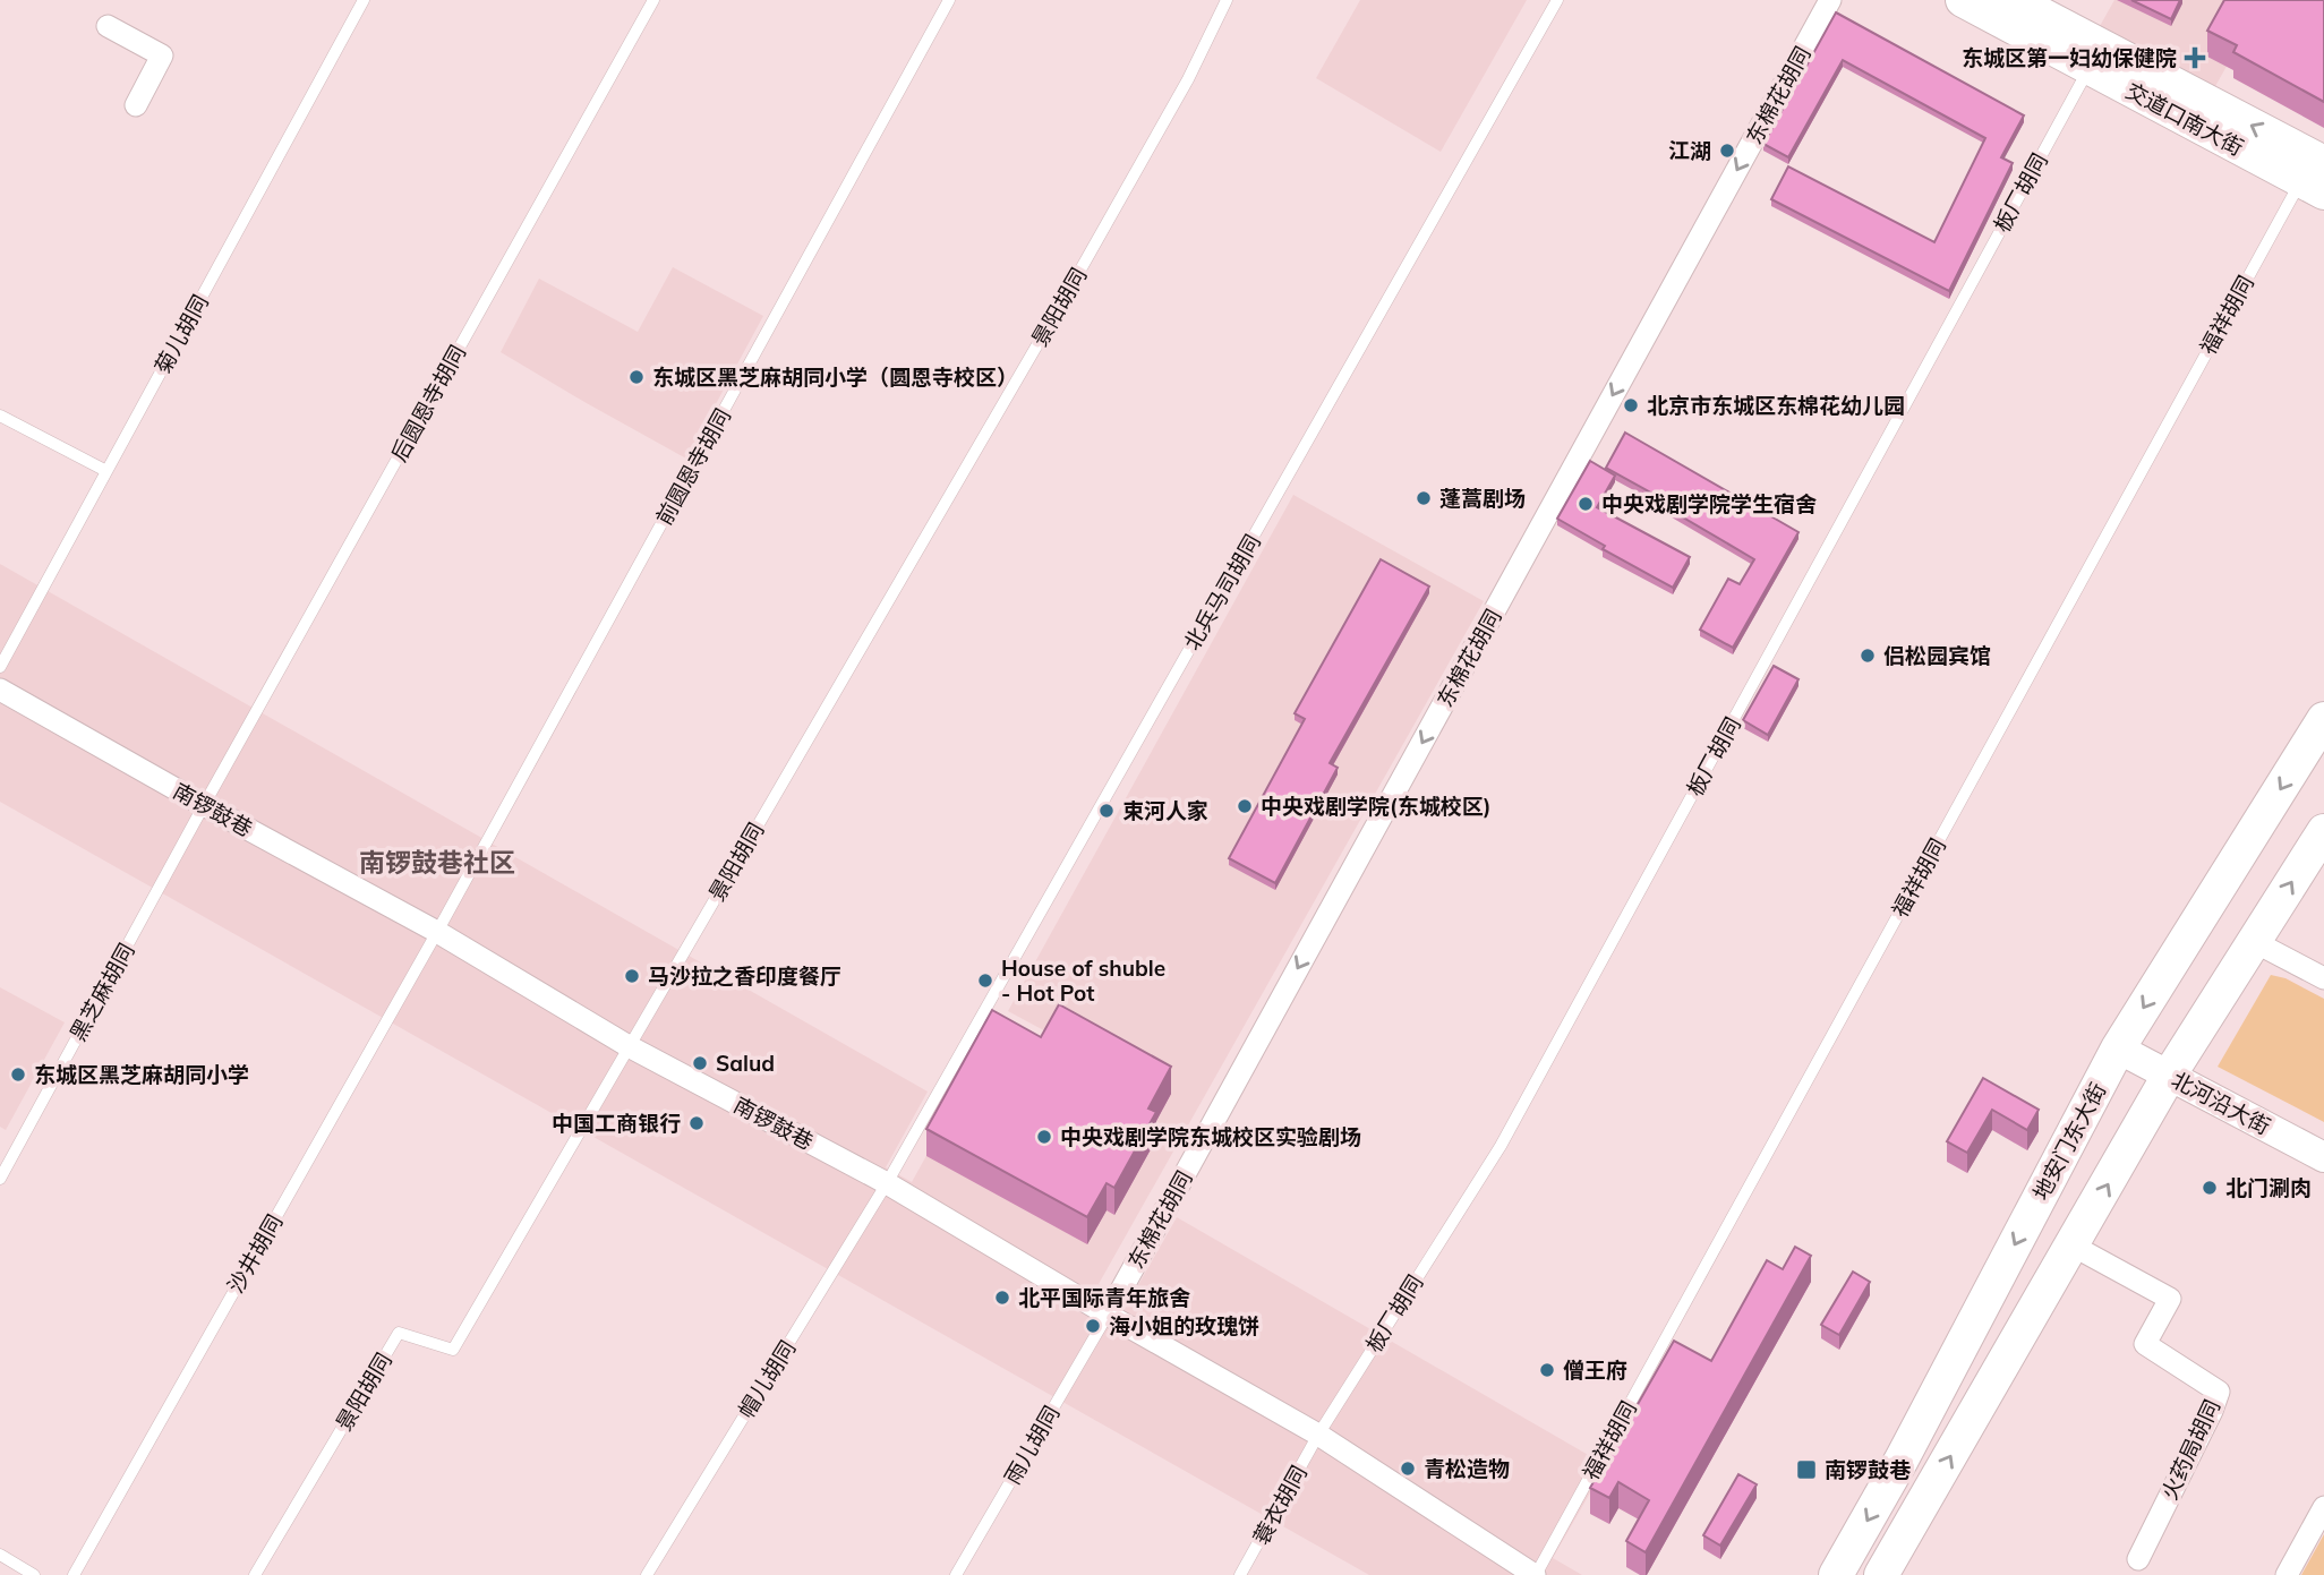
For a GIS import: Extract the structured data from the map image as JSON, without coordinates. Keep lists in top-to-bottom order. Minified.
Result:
{"streets":{"main road":["交道口南大街","北河沿大街","地安门东大街"],"street":["东棉花胡同","南锣鼓巷","火药局胡同"],"lane":["板厂胡同","景阳胡同","福祥胡同","菊儿胡同","后圆恩寺胡同","前圆恩寺胡同","北兵马司胡同","黑芝麻胡同","沙井胡同","帽儿胡同","雨儿胡同","蓑衣胡同"]},"crossings":[["东棉花胡同","南锣鼓巷"],["东棉花胡同","雨儿胡同"],["交道口南大街","板厂胡同"],["交道口南大街","福祥胡同"],["板厂胡同","南锣鼓巷"],["板厂胡同","蓑衣胡同"],["景阳胡同","南锣鼓巷"],["福祥胡同","南锣鼓巷"],["后圆恩寺胡同","南锣鼓巷"],["后圆恩寺胡同","黑芝麻胡同"],["前圆恩寺胡同","南锣鼓巷"],["前圆恩寺胡同","沙井胡同"],["北兵马司胡同","南锣鼓巷"],["北兵马司胡同","帽儿胡同"],["南锣鼓巷","黑芝麻胡同"],["南锣鼓巷","沙井胡同"],["南锣鼓巷","帽儿胡同"],["南锣鼓巷","雨儿胡同"],["南锣鼓巷","蓑衣胡同"],["北河沿大街","地安门东大街"]],"one_way":["东棉花胡同"],"districts":["南锣鼓巷社区"],"places":{"health":["东城区第一妇幼保健院"],"other":["江湖","东城区黑芝麻胡同小学（圆恩寺校区）","北京市东城区东棉花幼儿园","蓬蒿剧场","中央戏剧学院学生宿舍","侣松园宾馆","中央戏剧学院(东城校区)","束河人家","马沙拉之香印度餐厅","House of shuble - Hot Pot","Salud","东城区黑芝麻胡同小学","中国工商银行","中央戏剧学院东城校区实验剧场","北门涮肉","北平国际青年旅舍","海小姐的玫瑰饼","僧王府","青松造物"],"transit":["南锣鼓巷"]}}
